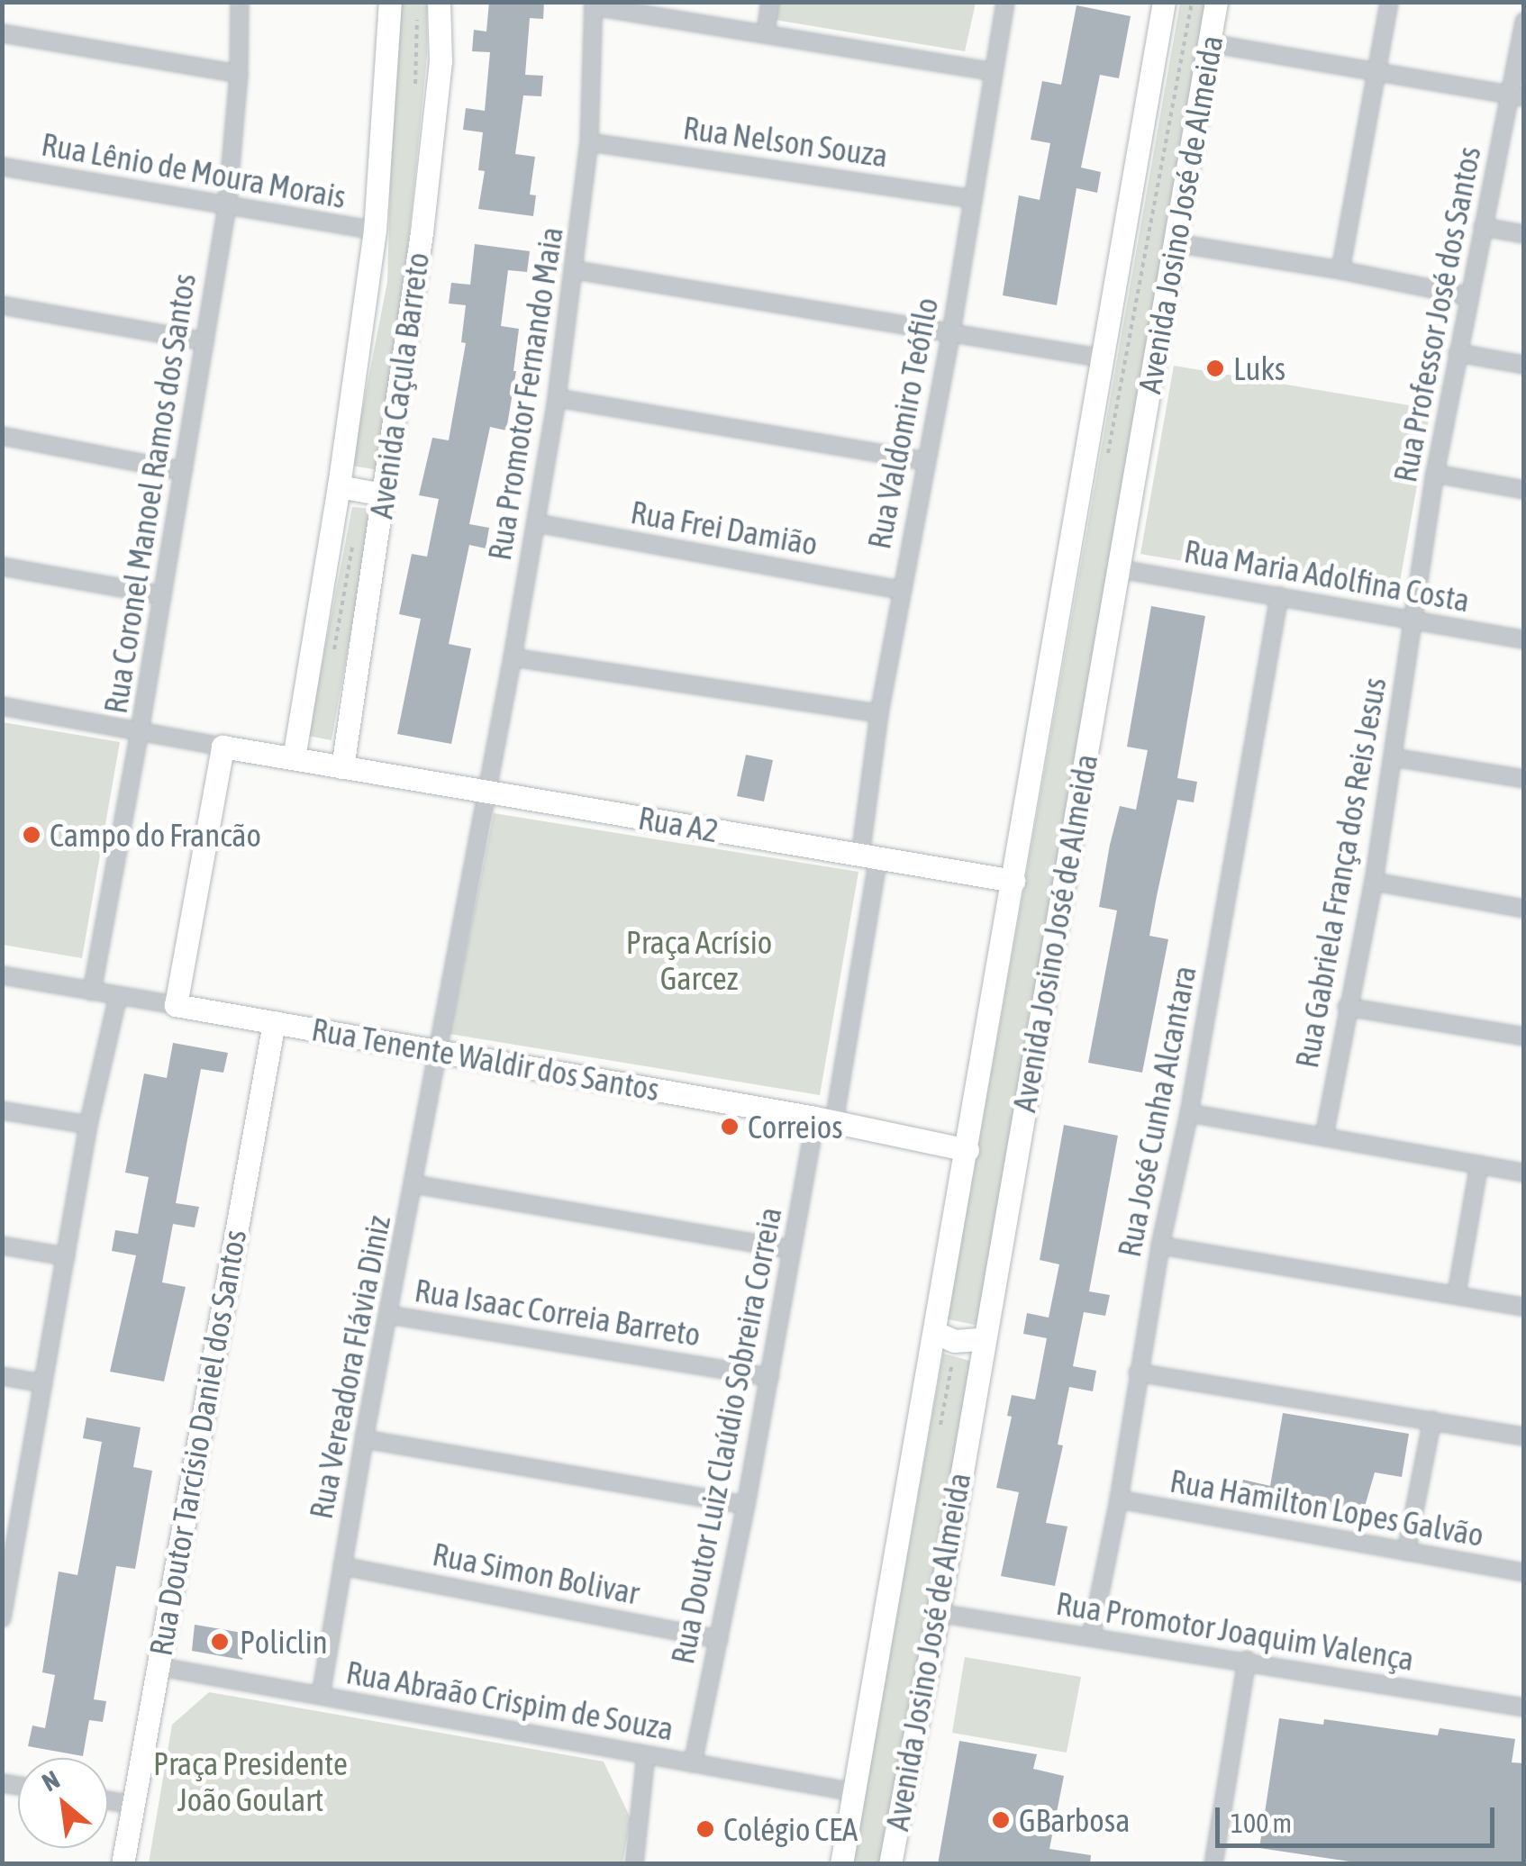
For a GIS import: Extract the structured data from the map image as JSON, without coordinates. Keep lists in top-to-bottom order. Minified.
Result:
{"streets":{"street":["Rua Nelson Souza","Rua Lênio de Moura Morais","Avenida Josino José de Almeida","Rua Professor José dos Santos","Avenida Caçula Barreto","Rua Promotor Fernando Maia","Rua Valdomiro Teófilo","Rua Coronel Manoel Ramos dos Santos","Rua Frei Damião","Rua Maria Adolfina Costa","Rua A2","Rua Gabriela França dos Reis Jesus","Rua Tenente Waldir dos Santos","Rua José Cunha Alcantara","Rua Isaac Correia Barreto","Rua Vereadora Flávia Diniz","Rua Doutor Luiz Claúdio Sobreira Correia","Rua Doutor Tarcísio Daniel dos Santos","Rua Hamilton Lopes Galvão","Rua Simon Bolivar","Rua Promotor Joaquim Valença","Rua Abraão Crispim de Souza"]},"crossings":[["Rua Nelson Souza","Rua Promotor Fernando Maia"],["Rua Nelson Souza","Rua Valdomiro Teófilo"],["Rua Lênio de Moura Morais","Avenida Caçula Barreto"],["Rua Lênio de Moura Morais","Rua Coronel Manoel Ramos dos Santos"],["Avenida Josino José de Almeida","Rua Maria Adolfina Costa"],["Avenida Josino José de Almeida","Rua A2"],["Avenida Josino José de Almeida","Rua Tenente Waldir dos Santos"],["Avenida Josino José de Almeida","Rua Promotor Joaquim Valença"],["Avenida Josino José de Almeida","Rua Abraão Crispim de Souza"],["Rua Professor José dos Santos","Rua Maria Adolfina Costa"],["Rua Professor José dos Santos","Rua Gabriela França dos Reis Jesus"],["Avenida Caçula Barreto","Rua A2"],["Rua Promotor Fernando Maia","Rua Frei Damião"],["Rua Promotor Fernando Maia","Rua A2"],["Rua Promotor Fernando Maia","Rua Vereadora Flávia Diniz"],["Rua Valdomiro Teófilo","Rua Frei Damião"],["Rua Valdomiro Teófilo","Rua A2"],["Rua Valdomiro Teófilo","Rua Doutor Luiz Claúdio Sobreira Correia"],["Rua Coronel Manoel Ramos dos Santos","Rua Tenente Waldir dos Santos"],["Rua Maria Adolfina Costa","Rua Gabriela França dos Reis Jesus"],["Rua Maria Adolfina Costa","Rua José Cunha Alcantara"],["Rua A2","Rua Vereadora Flávia Diniz"],["Rua A2","Rua Doutor Luiz Claúdio Sobreira Correia"],["Rua Tenente Waldir dos Santos","Rua Vereadora Flávia Diniz"],["Rua Tenente Waldir dos Santos","Rua Doutor Luiz Claúdio Sobreira Correia"],["Rua Tenente Waldir dos Santos","Rua Doutor Tarcísio Daniel dos Santos"],["Rua José Cunha Alcantara","Rua Hamilton Lopes Galvão"],["Rua José Cunha Alcantara","Rua Promotor Joaquim Valença"],["Rua Isaac Correia Barreto","Rua Vereadora Flávia Diniz"],["Rua Isaac Correia Barreto","Rua Doutor Luiz Claúdio Sobreira Correia"],["Rua Vereadora Flávia Diniz","Rua Simon Bolivar"],["Rua Vereadora Flávia Diniz","Rua Abraão Crispim de Souza"],["Rua Doutor Luiz Claúdio Sobreira Correia","Rua Simon Bolivar"],["Rua Doutor Luiz Claúdio Sobreira Correia","Rua Abraão Crispim de Souza"],["Rua Doutor Tarcísio Daniel dos Santos","Rua Abraão Crispim de Souza"]],"parks":["Praça Acrísio Garcez","Praça Presidente João Goulart"],"places":["Luks","Campo do Francão","Correios","Policlin","GBarbosa","Colégio CEA"],"scale_bar":"100 m","north":"top left"}
